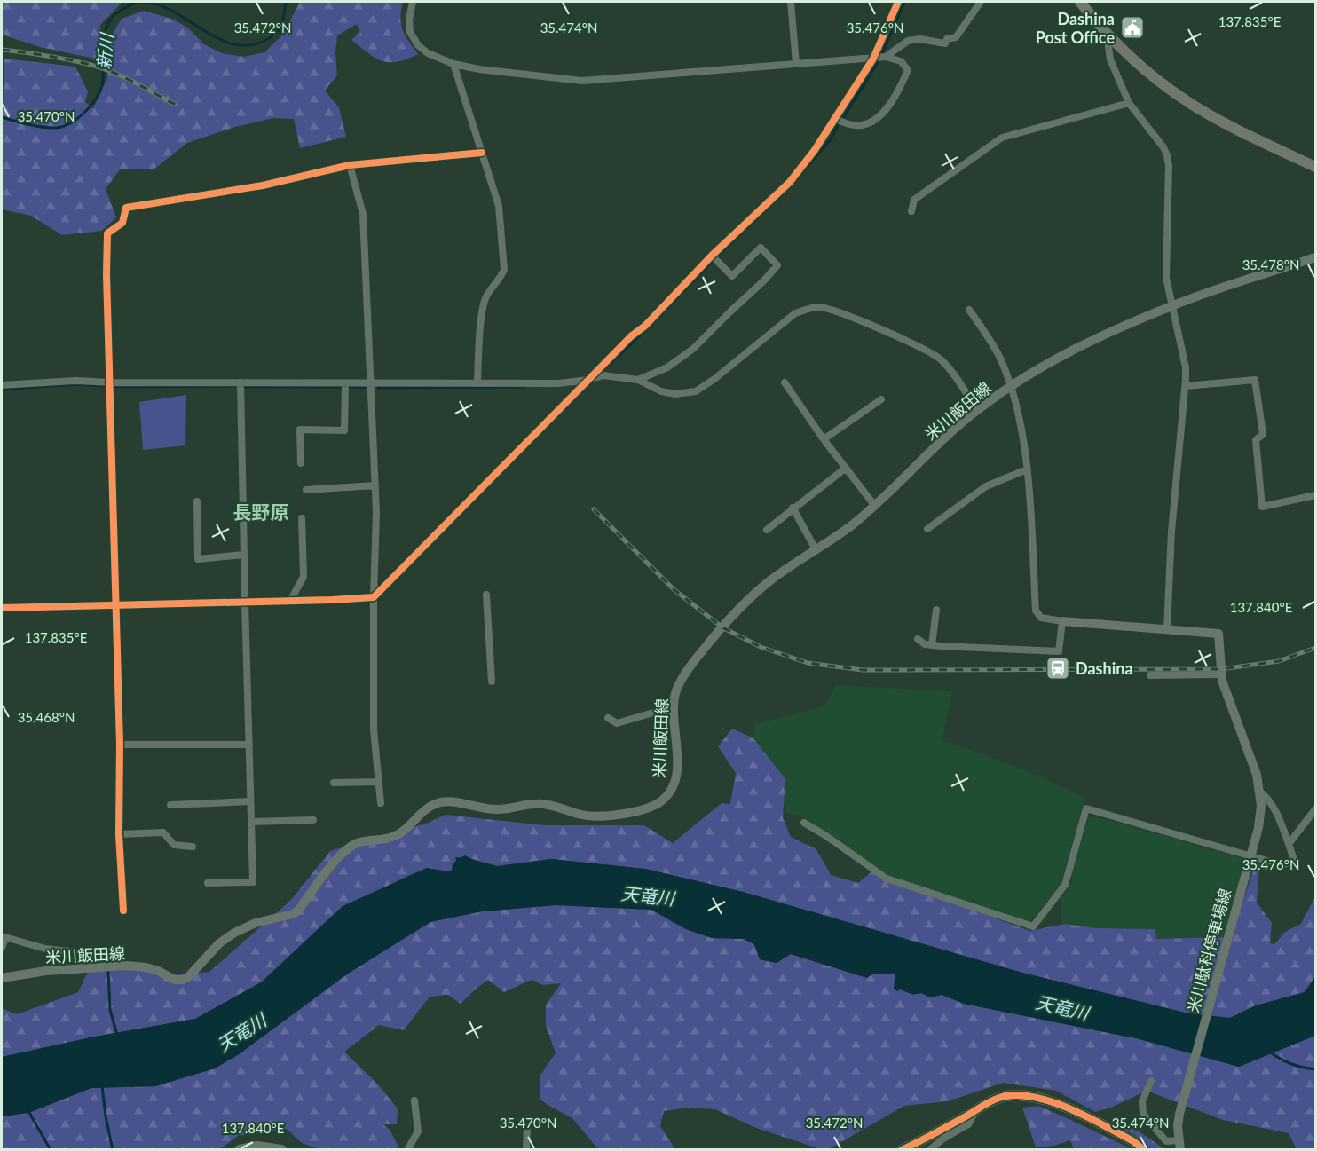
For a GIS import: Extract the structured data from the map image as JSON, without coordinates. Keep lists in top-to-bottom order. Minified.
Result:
{"streets":{"main road":["米川飯田線","米川駄科停車場線"]},"districts":["長野原"],"water":["新川","天竜川"],"places":{"public building":["Dashina Post Office"],"station":["Dashina"]},"coordinates":["137.835°E","35.472°N","35.474°N","35.476°N","35.470°N","35.478°N","137.840°E","35.468°N"]}
